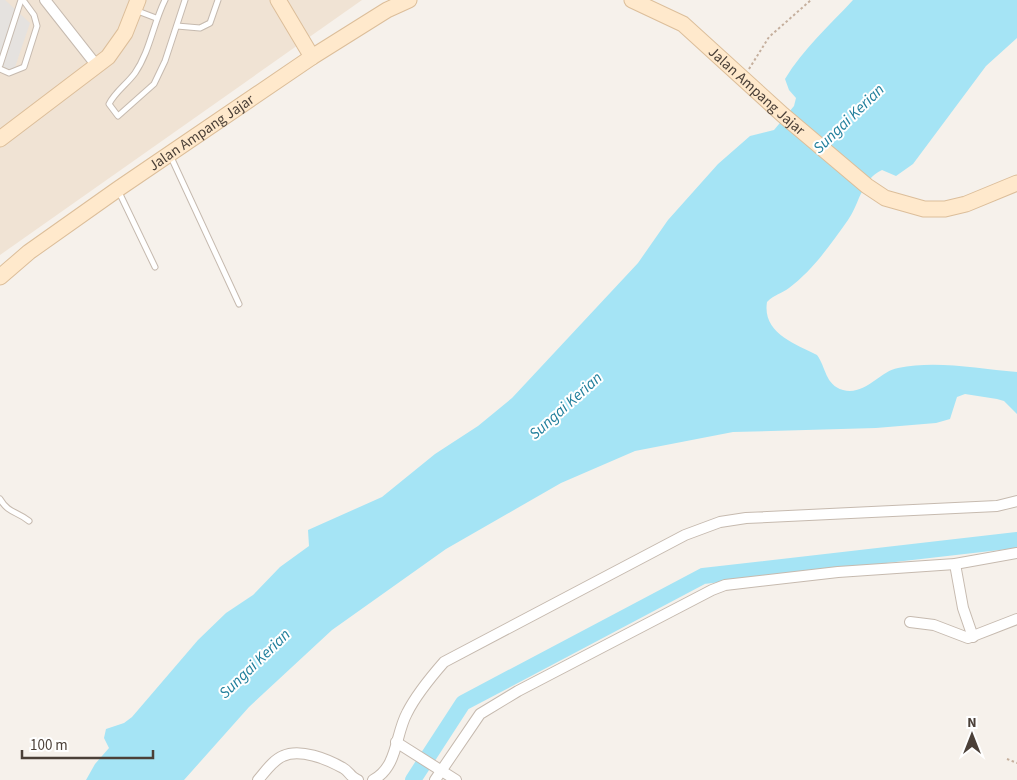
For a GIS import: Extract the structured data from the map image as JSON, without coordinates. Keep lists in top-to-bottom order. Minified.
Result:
{"streets":{"street":["Jalan Ampang Jajar"]},"water":["Sungai Kerian"],"scale_bar":"100 m","north":"top"}
